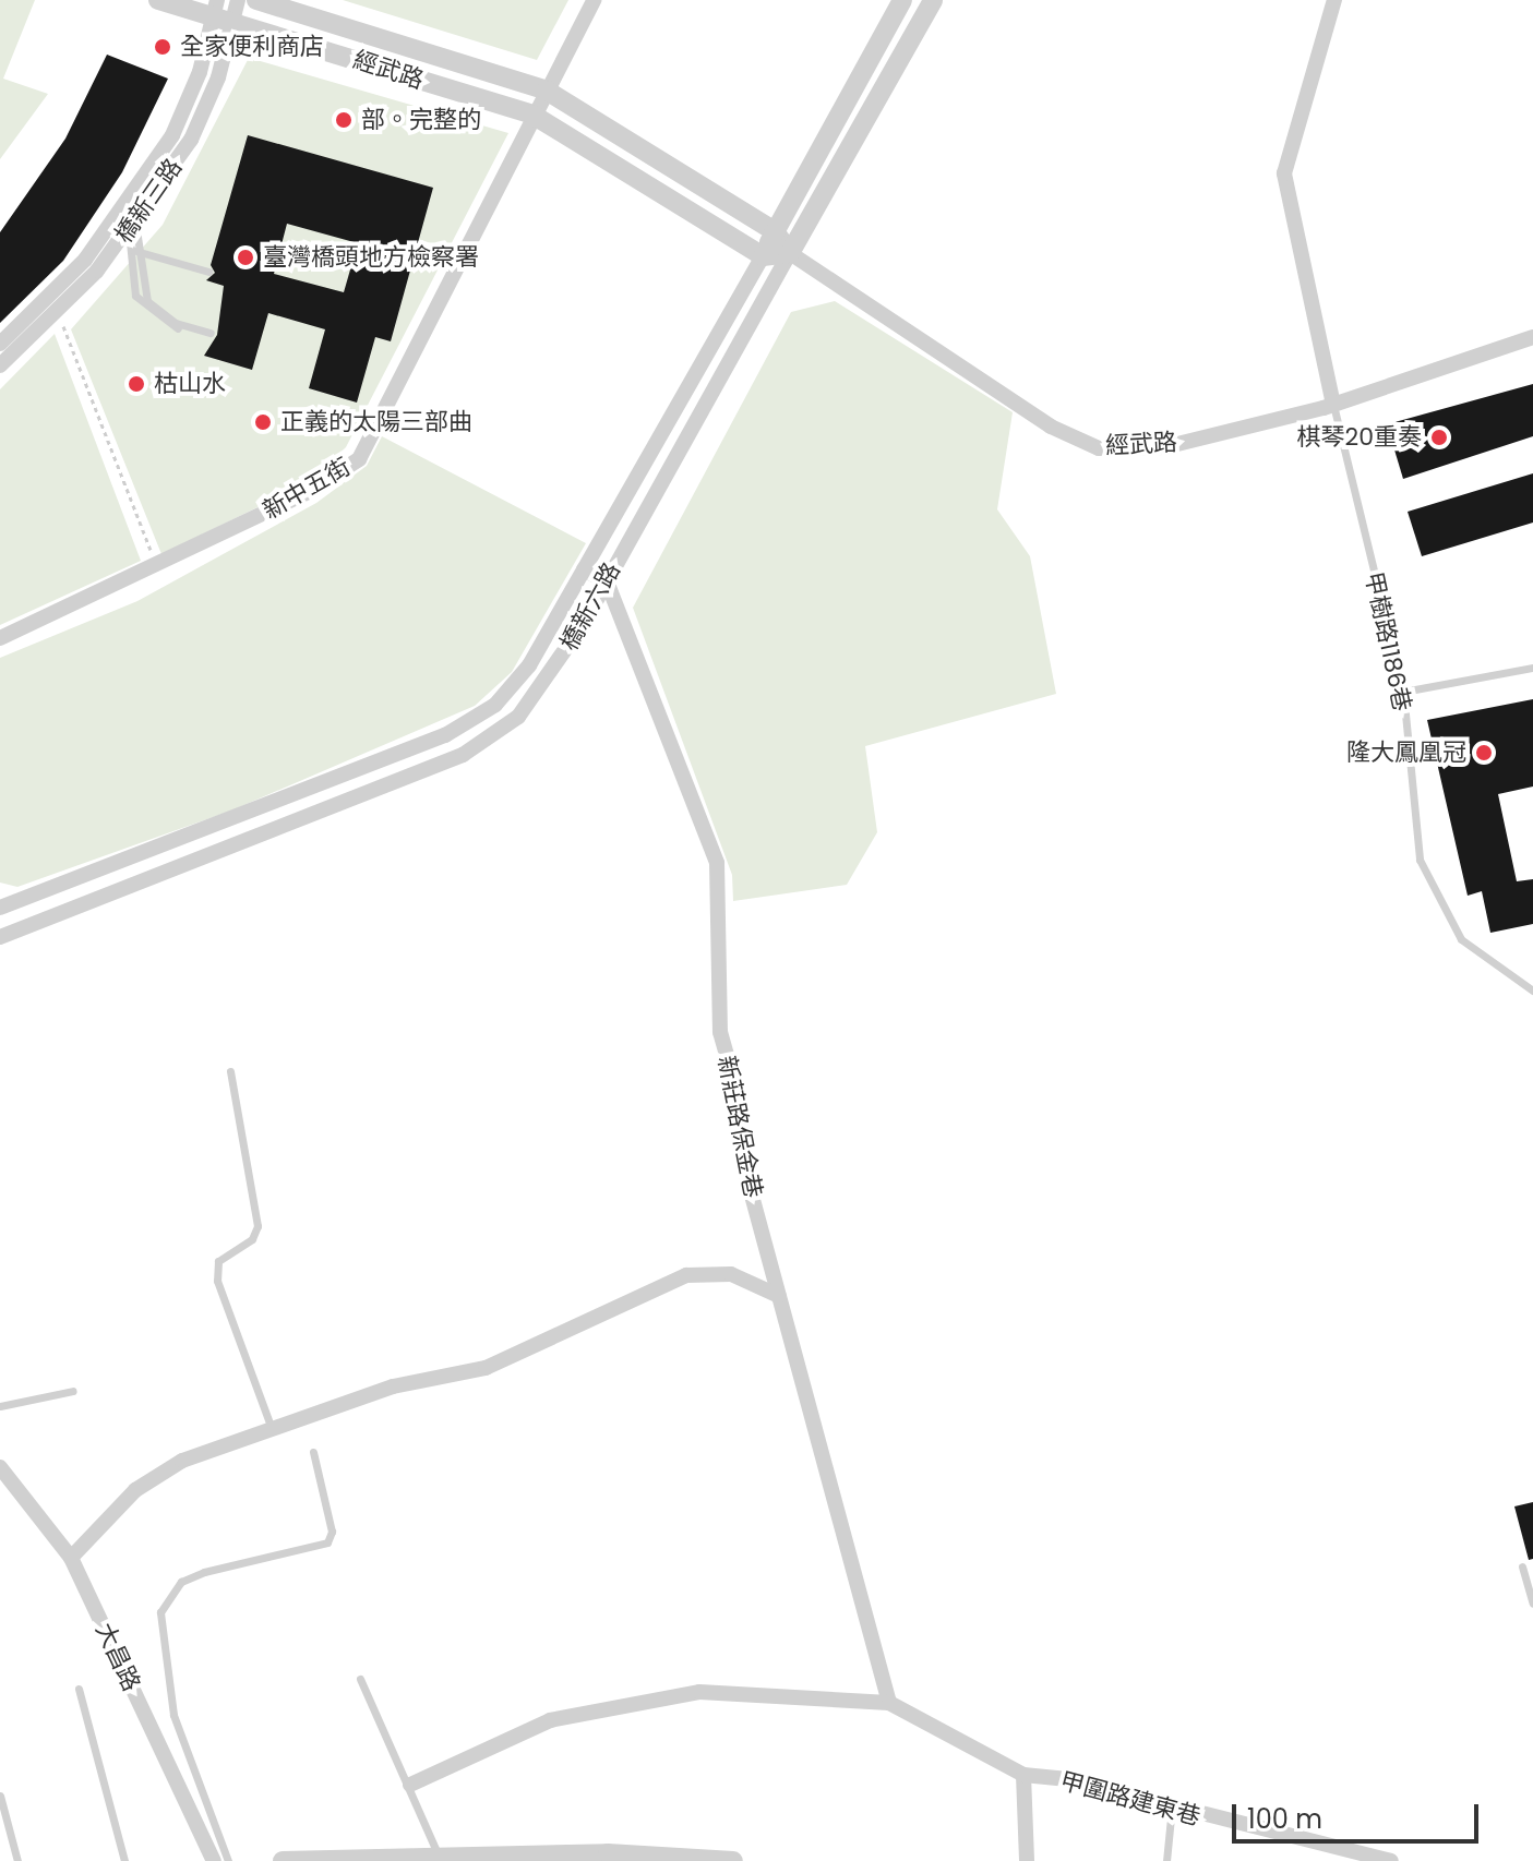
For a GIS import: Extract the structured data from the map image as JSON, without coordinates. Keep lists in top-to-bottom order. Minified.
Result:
{"streets":{"street":["經武路","橋新三路","新中五街","橋新六路","新莊路保金巷","大昌路","甲圍路建東巷"],"lane":["甲樹路1186巷"]},"crossings":[["經武路","橋新三路"],["經武路","新中五街"],["經武路","橋新六路"],["經武路","甲樹路1186巷"],["橋新六路","新莊路保金巷"]],"places":["全家便利商店","部。完整的","臺灣橋頭地方檢察署","枯山水","正義的太陽三部曲","棋琴20重奏","隆大鳳凰冠"],"scale_bar":"100 m"}
